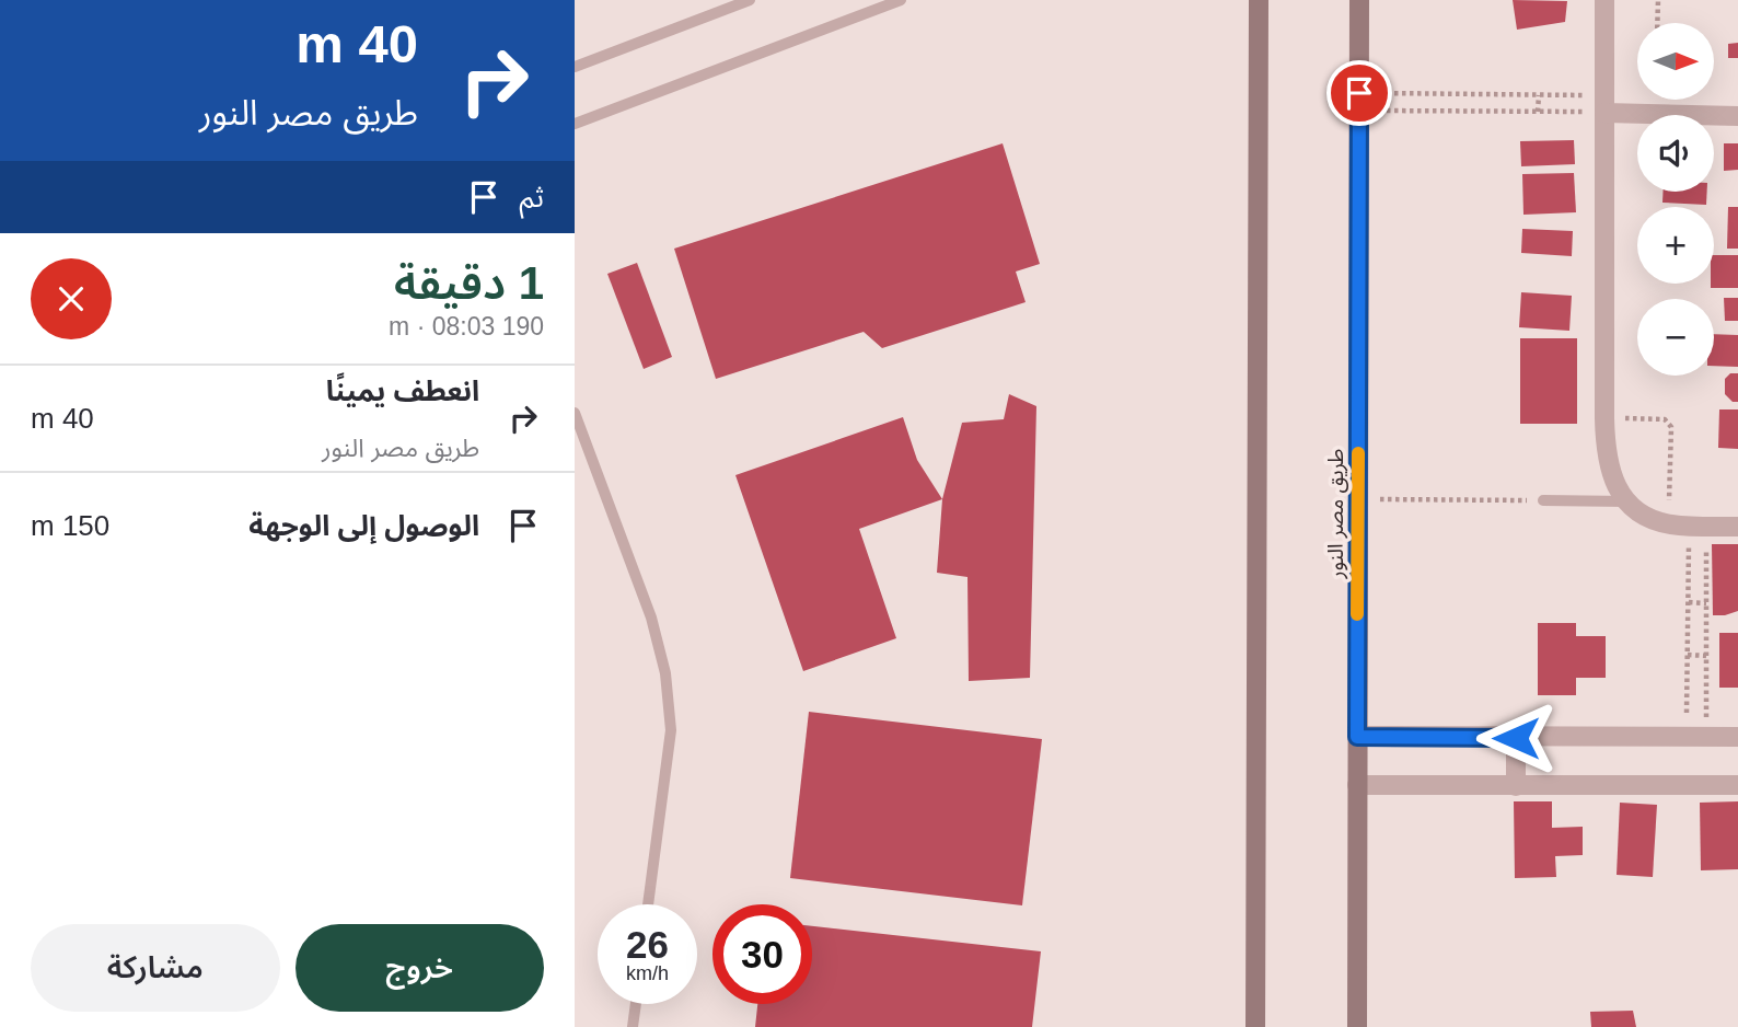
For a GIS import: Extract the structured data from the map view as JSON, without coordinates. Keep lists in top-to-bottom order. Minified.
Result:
{"streets":{"street":["طريق مصر النور"]},"north":"right","page":{"turn":["40 m","طريق مصر النور"],"map_buttons":["+","−"],"then":"ثم","heading":["1 دقيقة","190 m · 08:03"],"list":[{"name":"انعطف يمينًا","note":"طريق مصر النور","value":"40 m"},{"name":"الوصول إلى الوجهة","value":"150 m"}],"speed":"26 km/h","limit":"30","buttons":["خروج","مشاركة"]}}
